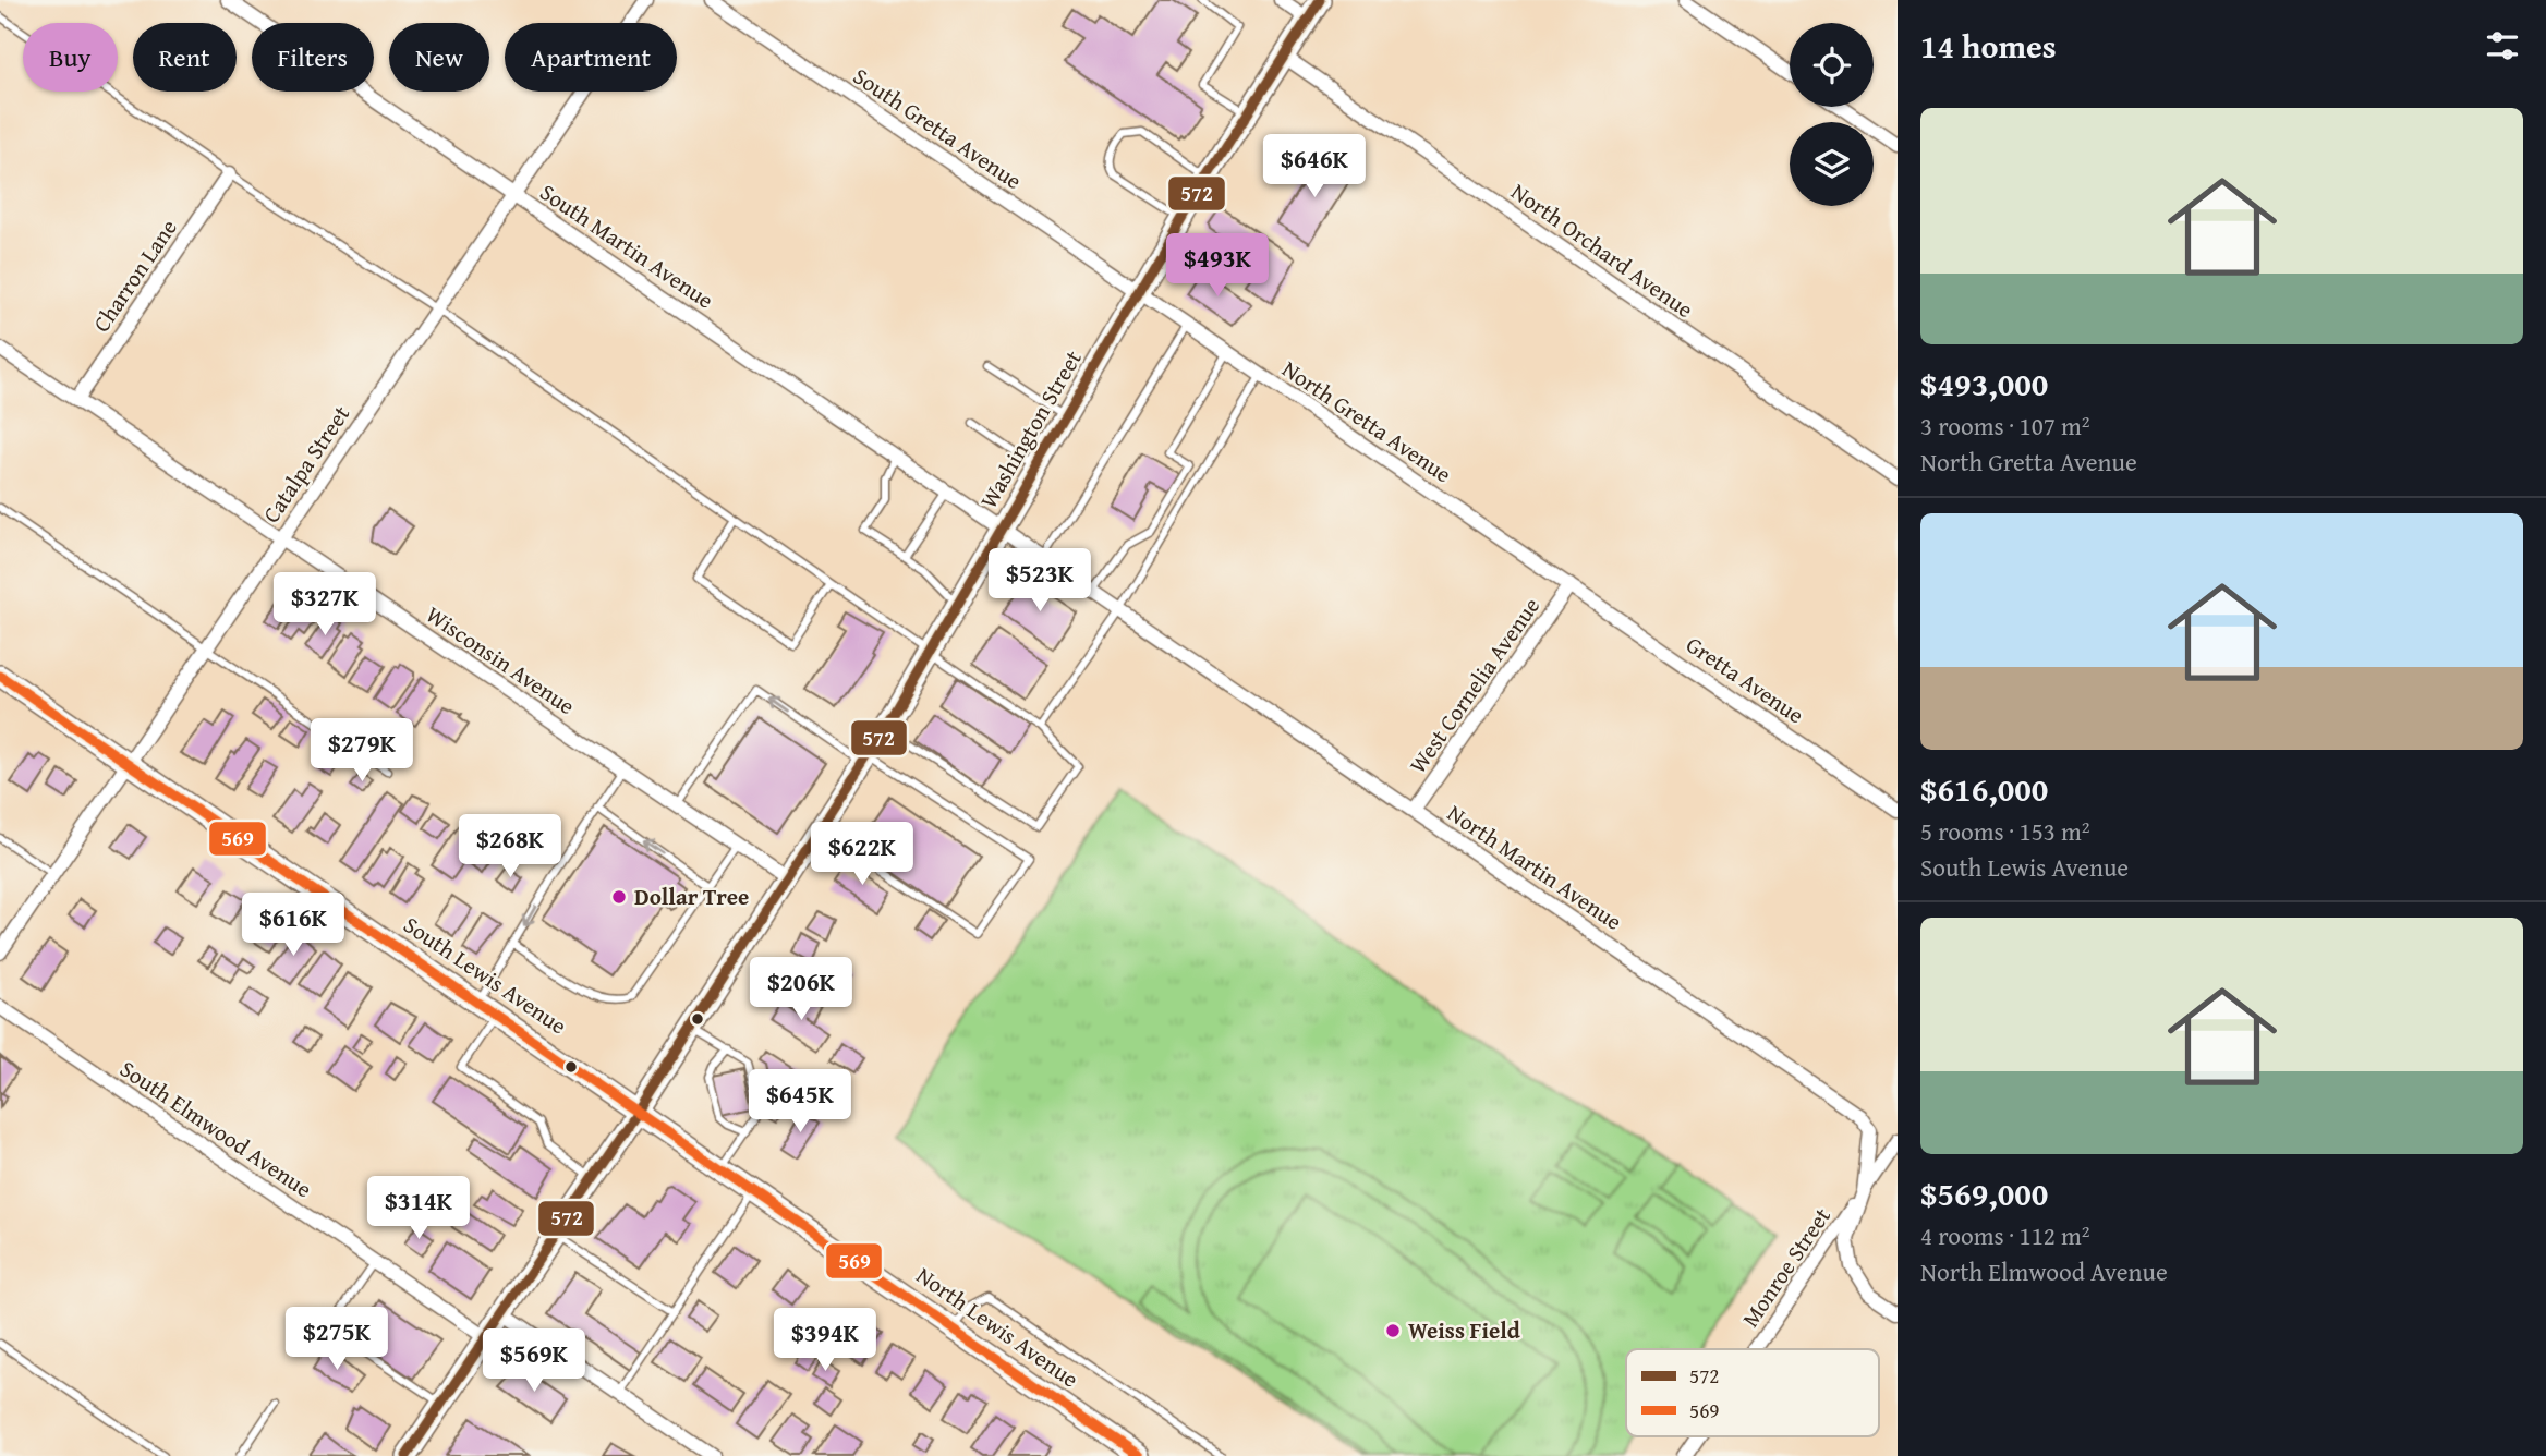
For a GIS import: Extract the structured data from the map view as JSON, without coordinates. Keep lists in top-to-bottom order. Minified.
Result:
{"streets":{"main road":["Washington Street","South Lewis Avenue","North Lewis Avenue"],"street":["South Gretta Avenue","South Martin Avenue","North Orchard Avenue","Charron Lane","North Gretta Avenue","Catalpa Street","Wisconsin Avenue","Gretta Avenue","West Cornelia Avenue","North Martin Avenue","South Elmwood Avenue","Monroe Street"]},"crossings":[["South Gretta Avenue","North Gretta Avenue"],["South Gretta Avenue","Washington Street"],["South Martin Avenue","Washington Street"],["South Martin Avenue","Catalpa Street"],["South Martin Avenue","North Martin Avenue"],["North Orchard Avenue","Washington Street"],["Charron Lane","Wisconsin Avenue"],["North Gretta Avenue","Washington Street"],["North Gretta Avenue","Gretta Avenue"],["North Gretta Avenue","West Cornelia Avenue"],["Washington Street","Wisconsin Avenue"],["Washington Street","North Martin Avenue"],["Washington Street","South Lewis Avenue"],["Washington Street","South Elmwood Avenue"],["Washington Street","North Lewis Avenue"],["Catalpa Street","Wisconsin Avenue"],["Catalpa Street","South Lewis Avenue"],["Gretta Avenue","West Cornelia Avenue"],["West Cornelia Avenue","North Martin Avenue"],["North Martin Avenue","Monroe Street"],["South Lewis Avenue","North Lewis Avenue"]],"places":["Dollar Tree","Weiss Field"],"lines":["transit line 572","transit line 569"],"legend":["572","569"],"page":{"heading":"14 homes","chip":["Buy","Rent","Filters","New","Apartment"],"list":[{"name":"$493,000","note":"3 rooms · 107 m² · North Gretta Avenue"},{"name":"$616,000","note":"5 rooms · 153 m² · South Lewis Avenue"},{"name":"$569,000","note":"4 rooms · 112 m² · North Elmwood Avenue"}],"price":["$646K","$493K","$523K","$327K","$279K","$268K","$622K","$616K","$206K","$645K","$314K","$275K","$394K","$569K"]}}
